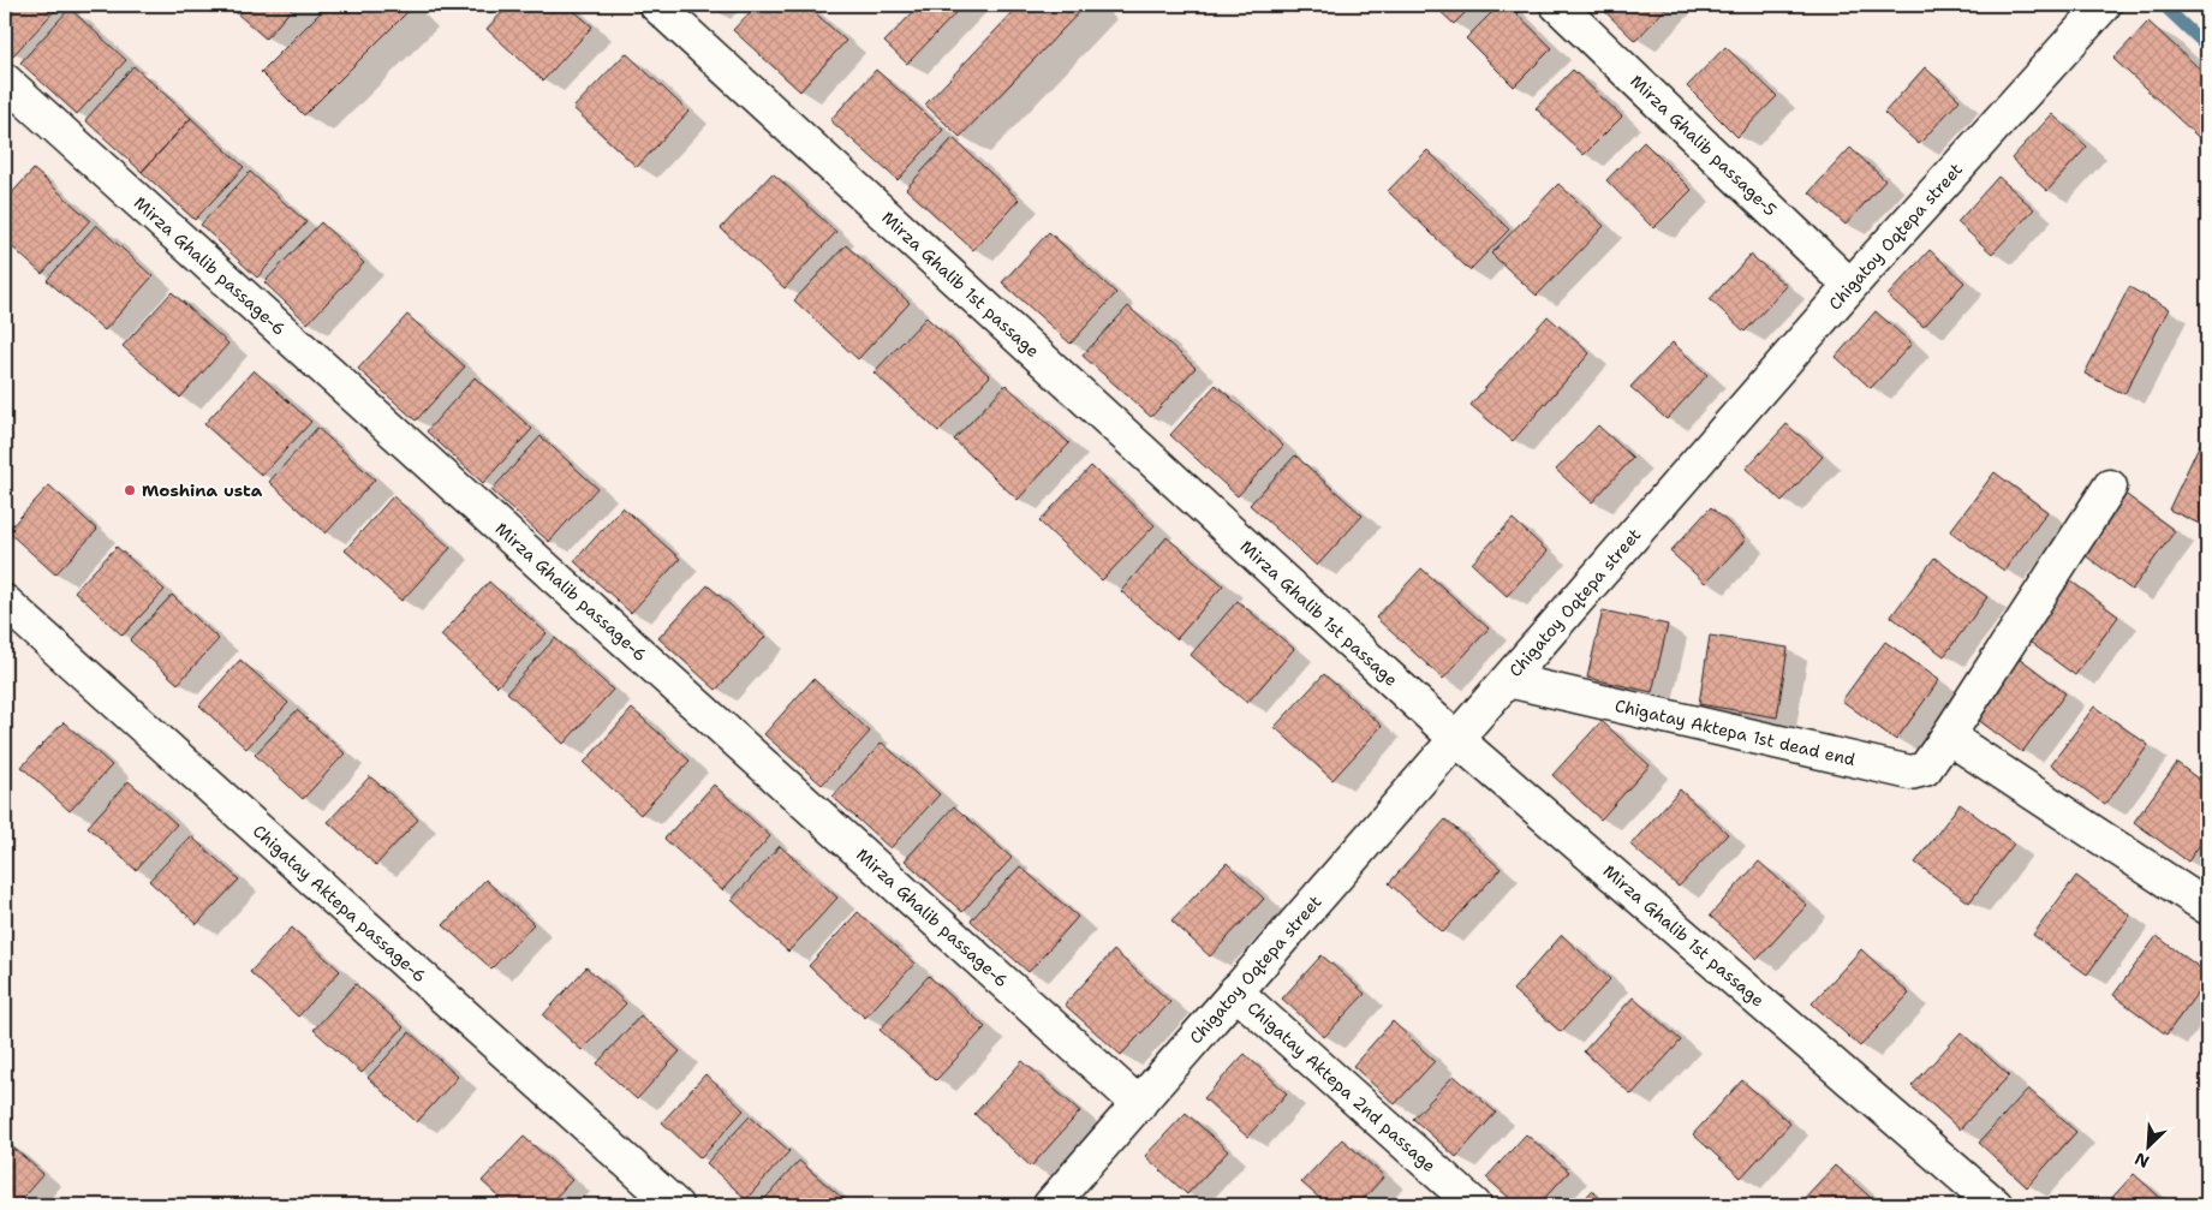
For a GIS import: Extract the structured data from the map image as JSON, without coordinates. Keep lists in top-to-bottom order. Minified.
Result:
{"streets":{"street":["Mirza Ghalib passage-5","Chigatoy Oqtepa street","Mirza Ghalib passage-6","Mirza Ghalib 1st passage","Chigatay Aktepa 1st dead end","Chigatay Aktepa passage-6","Chigatay Aktepa 2nd passage"]},"crossings":[["Mirza Ghalib passage-5","Chigatoy Oqtepa street"],["Chigatoy Oqtepa street","Mirza Ghalib passage-6"],["Chigatoy Oqtepa street","Mirza Ghalib 1st passage"],["Chigatoy Oqtepa street","Chigatay Aktepa 1st dead end"],["Chigatoy Oqtepa street","Chigatay Aktepa 2nd passage"]],"places":["Moshina usta"],"north":"bottom left"}
